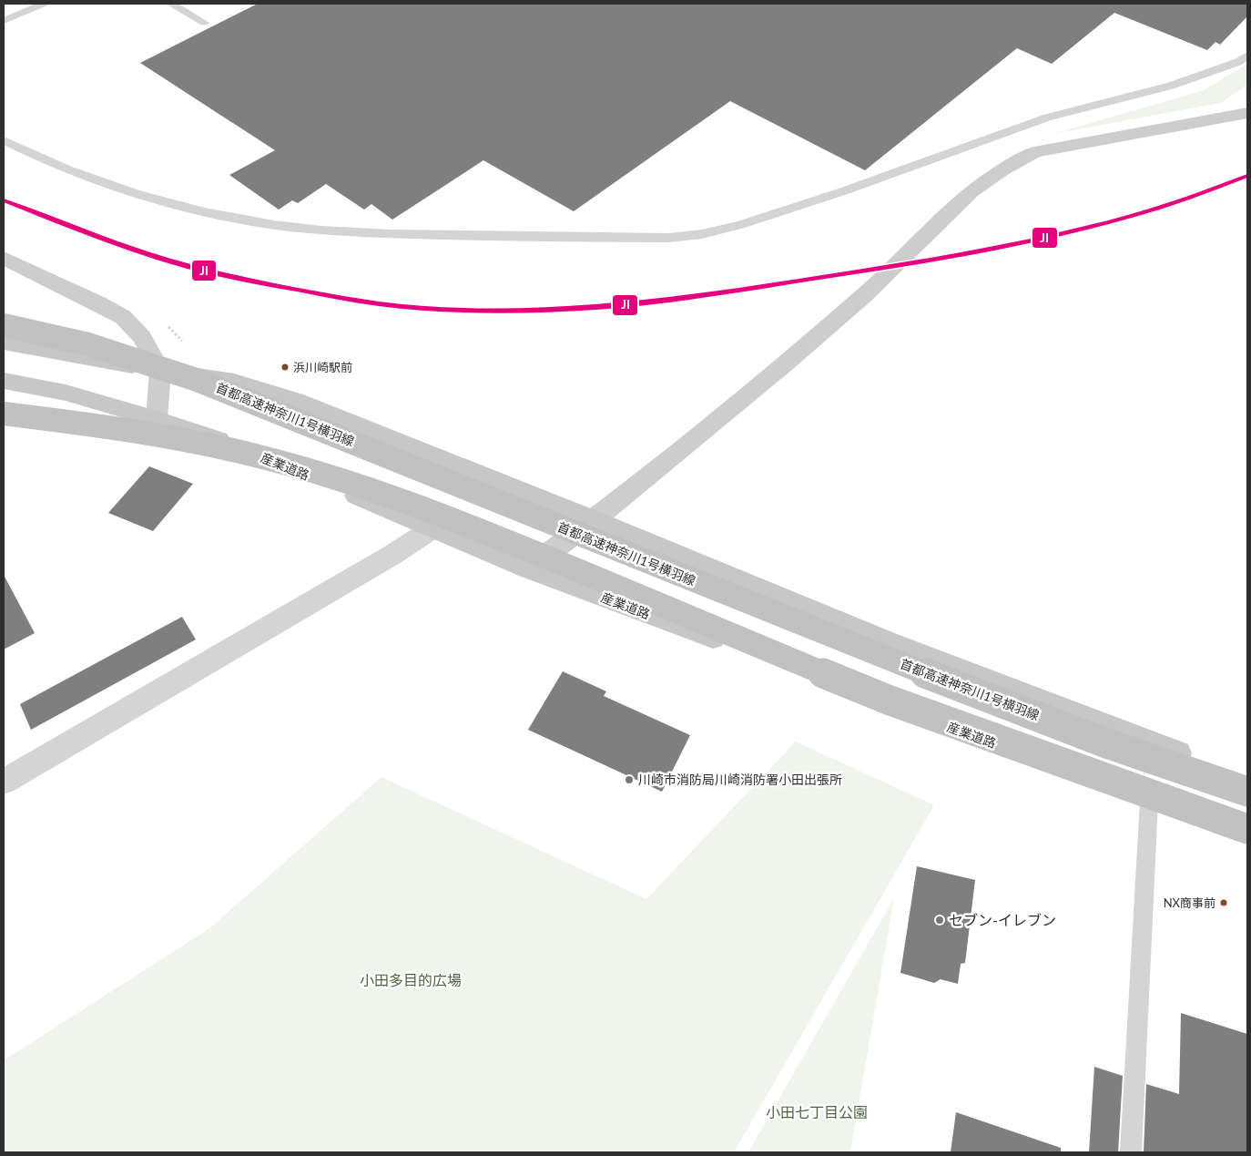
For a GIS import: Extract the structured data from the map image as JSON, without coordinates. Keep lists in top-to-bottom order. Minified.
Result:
{"streets":{"highway":["首都高速神奈川1号横羽線"],"main road":["産業道路"]},"parks":["小田多目的広場","小田七丁目公園"],"places":["浜川崎駅前","川崎市消防局川崎消防署小田出張所","NX商事前","セブン-イレブン"],"lines":["transit line JI"]}
